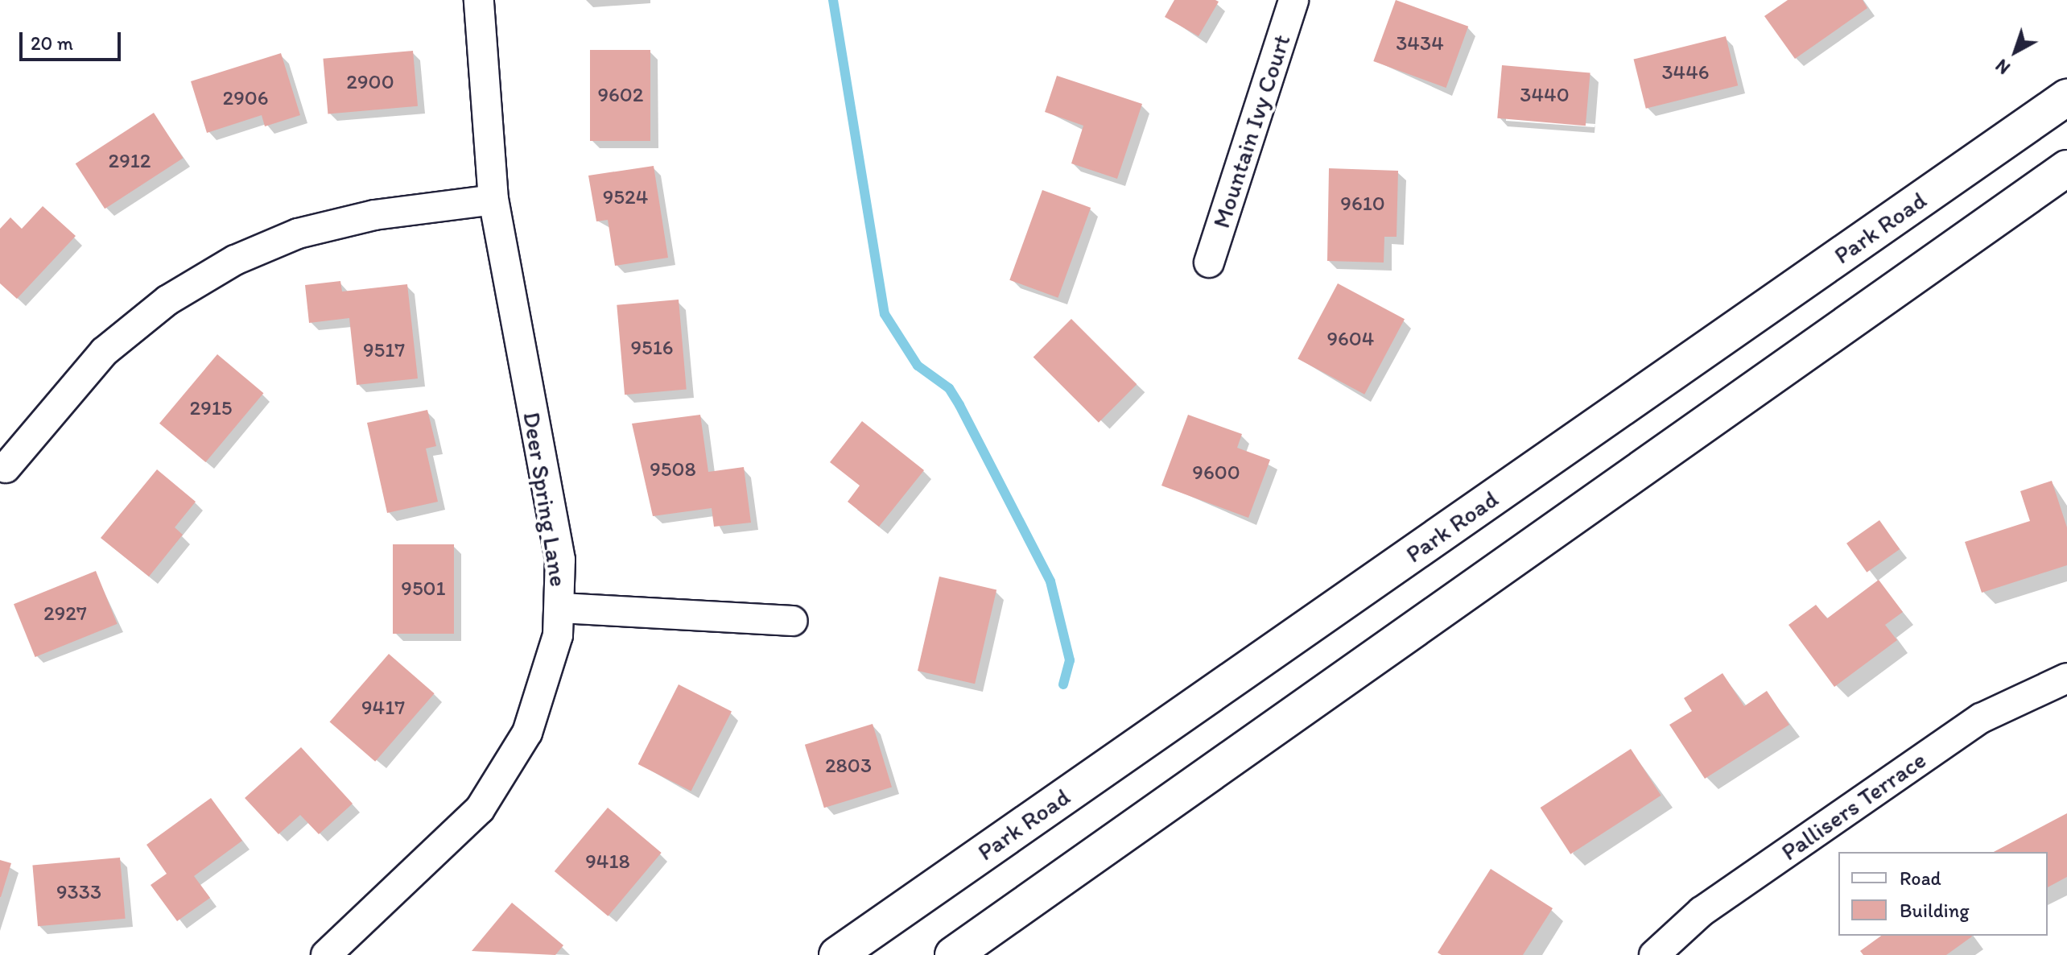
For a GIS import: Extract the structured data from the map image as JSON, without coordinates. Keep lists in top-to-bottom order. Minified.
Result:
{"streets":{"main road":["Park Road"],"street":["Mountain Ivy Court","Deer Spring Lane","Pallisers Terrace"]},"house_numbers":["3434","3446","2900","9602","3440","2906","2912","9524","9610","9604","9516","9517","2915","9508","9600","9501","2927","9417","2803","9418","9333"],"legend":["Road","Building"],"scale_bar":"20 m","north":"bottom left"}
